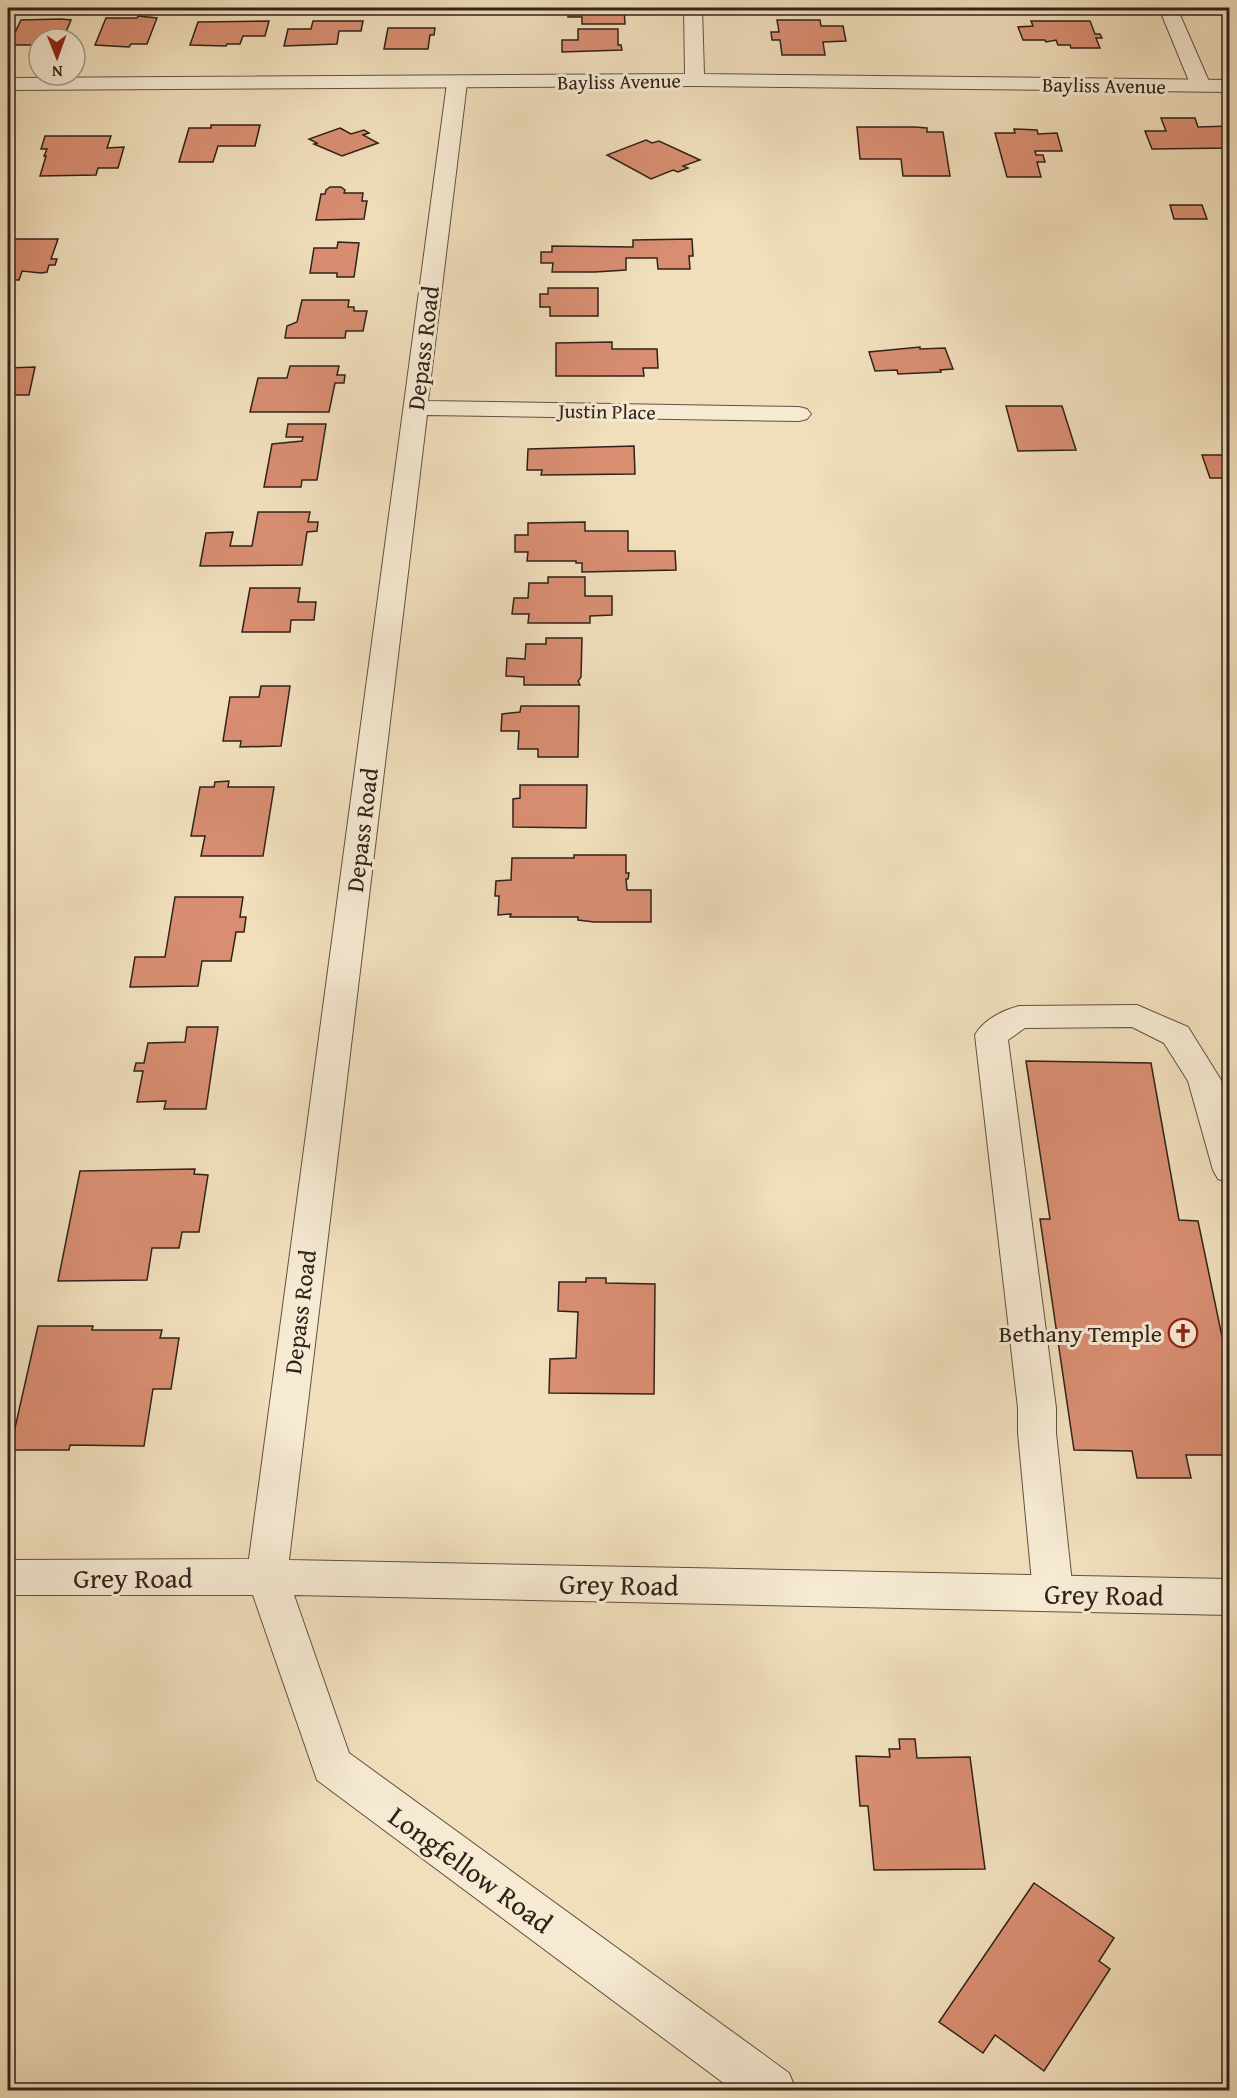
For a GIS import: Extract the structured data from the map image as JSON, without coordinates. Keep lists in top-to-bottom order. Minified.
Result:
{"streets":{"street":["Bayliss Avenue","Depass Road","Justin Place","Grey Road","Longfellow Road"]},"crossings":[["Bayliss Avenue","Depass Road"],["Depass Road","Justin Place"],["Depass Road","Grey Road"],["Depass Road","Longfellow Road"],["Grey Road","Longfellow Road"]],"places":{"church":["Bethany Temple"]},"north":"bottom"}
